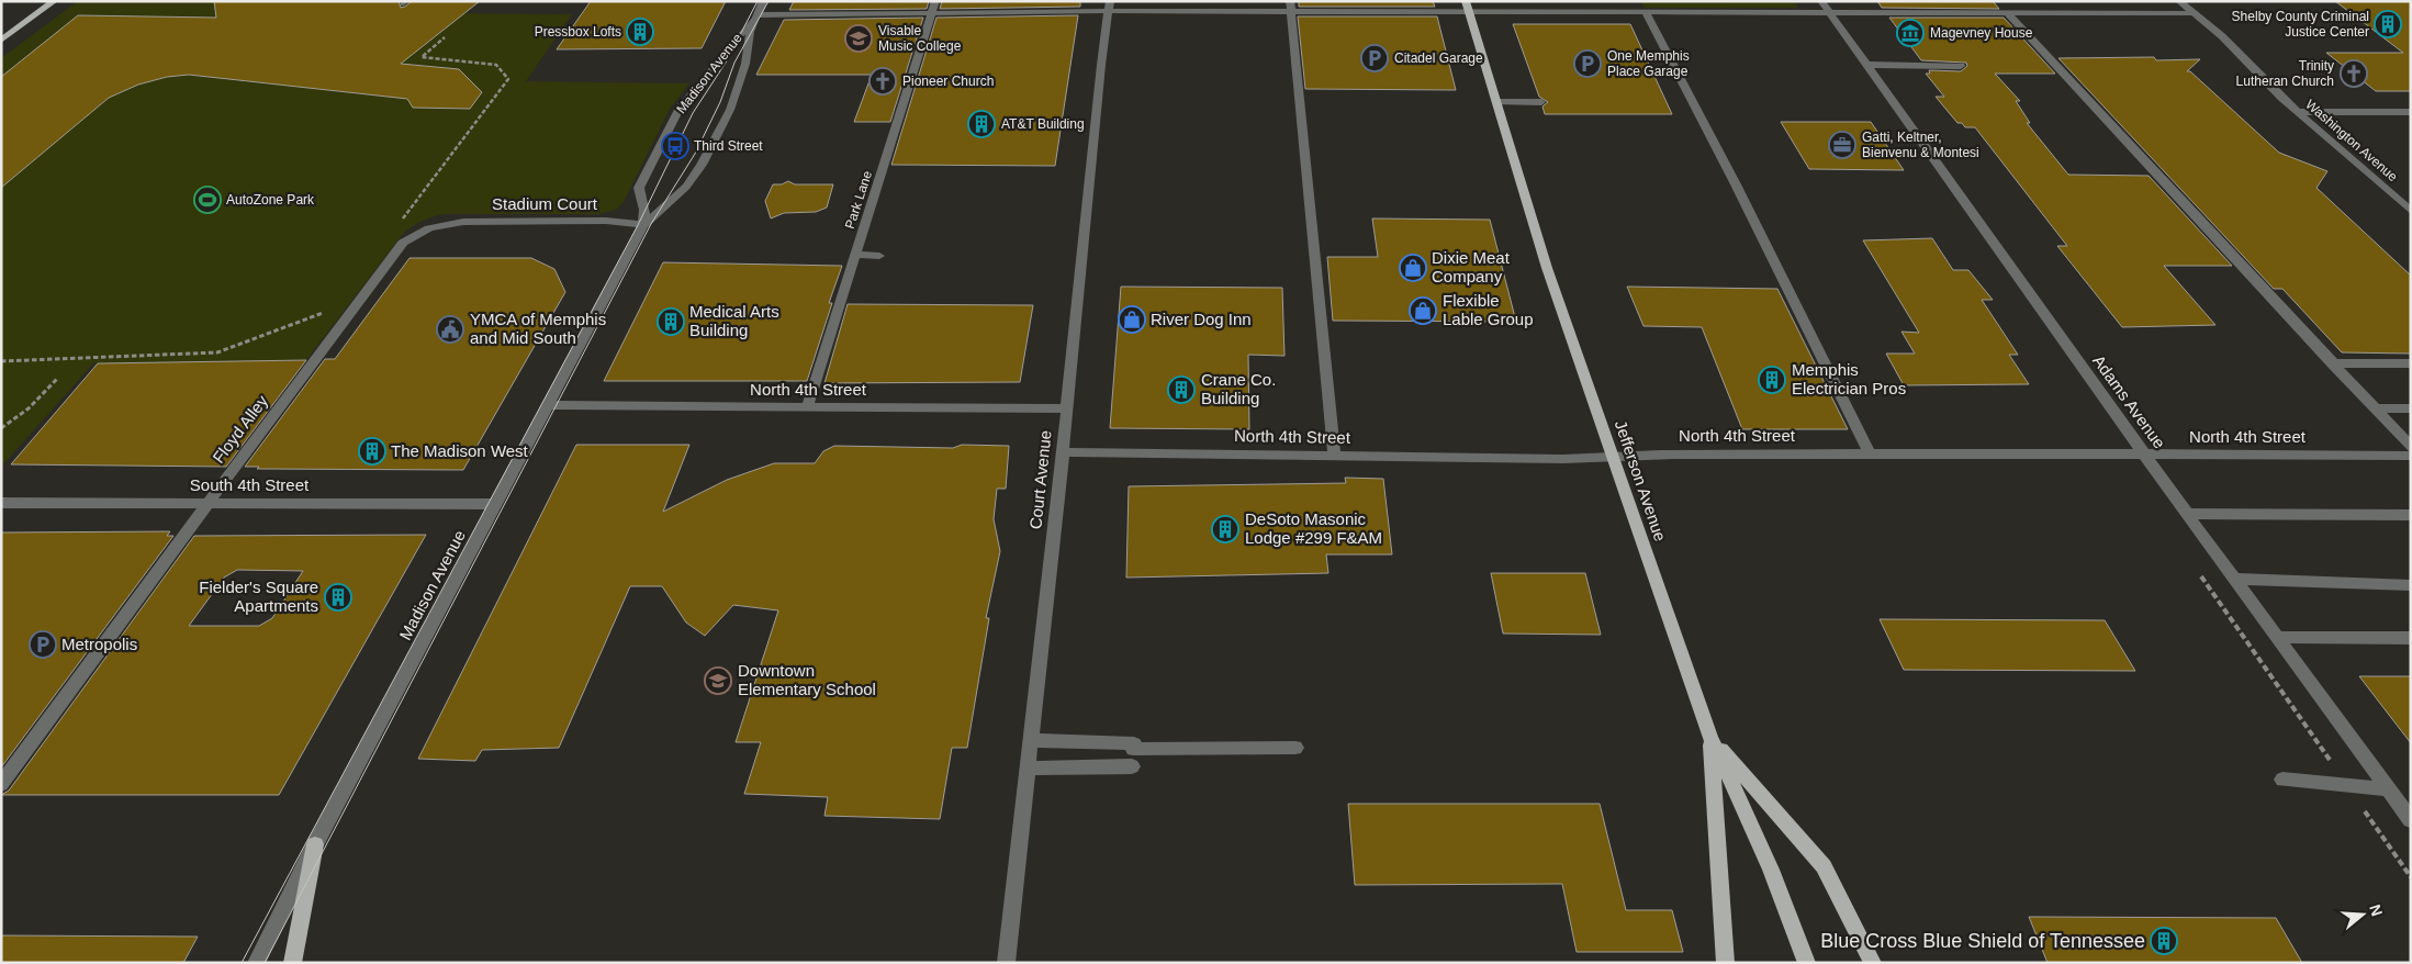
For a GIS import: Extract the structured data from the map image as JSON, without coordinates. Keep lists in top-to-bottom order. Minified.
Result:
{"streets":{"main road":["Jefferson Avenue"],"street":["Madison Avenue","Washington Avenue","Park Lane","Stadium Court","North 4th Street","Adams Avenue","Floyd Alley","Court Avenue","South 4th Street"]},"crossings":[["Madison Avenue","Stadium Court"],["Madison Avenue","North 4th Street"],["Madison Avenue","South 4th Street"],["Park Lane","North 4th Street"],["Stadium Court","Floyd Alley"],["North 4th Street","Adams Avenue"],["North 4th Street","Court Avenue"],["North 4th Street","Jefferson Avenue"],["Floyd Alley","South 4th Street"]],"places":{"building":["Shelby County Criminal Justice Center","Pressbox Lofts","AT&T Building","Medical Arts Building","Memphis Electrician Pros","Crane Co. Building","The Madison West","DeSoto Masonic Lodge #299 F&AM","Fielder's Square Apartments","Blue Cross Blue Shield of Tennessee"],"museum":["Magevney House"],"school or university":["Visable Music College","Downtown Elementary School"],"parking":["Citadel Garage","One Memphis Place Garage","Metropolis"],"church":["Trinity Lutheran Church","Pioneer Church"],"office":["Gatti, Keltner, Bienvenu & Montesi"],"bus stop":["Third Street"],"sports":["AutoZone Park"],"shop":["Dixie Meat Company","Flexible Lable Group","River Dog Inn"],"public building":["YMCA of Memphis and Mid South"]},"north":"right"}
